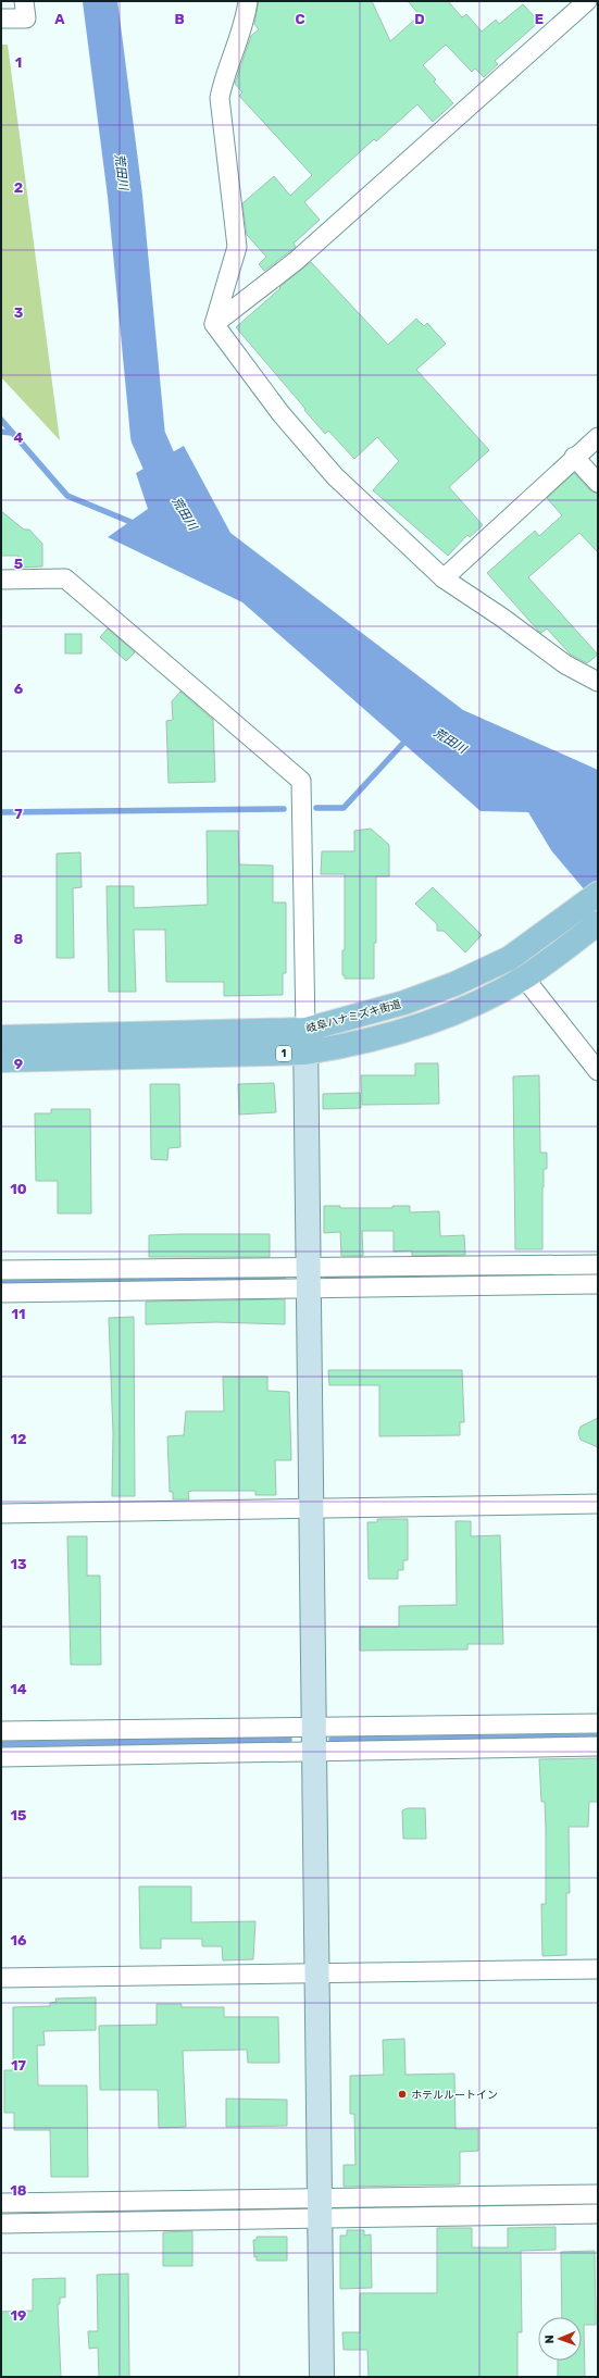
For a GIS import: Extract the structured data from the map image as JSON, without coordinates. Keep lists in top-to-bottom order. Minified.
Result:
{"streets":{"main road":["岐阜ハナミズキ街道","1"]},"water":["荒田川"],"places":["ホテルルートイン"],"north":"left","grid":{"columns":["A","B","C","D","E"],"rows":["1","2","3","4","5","6","7","8","9","10","11","12","13","14","15","16","17","18","19"]}}
